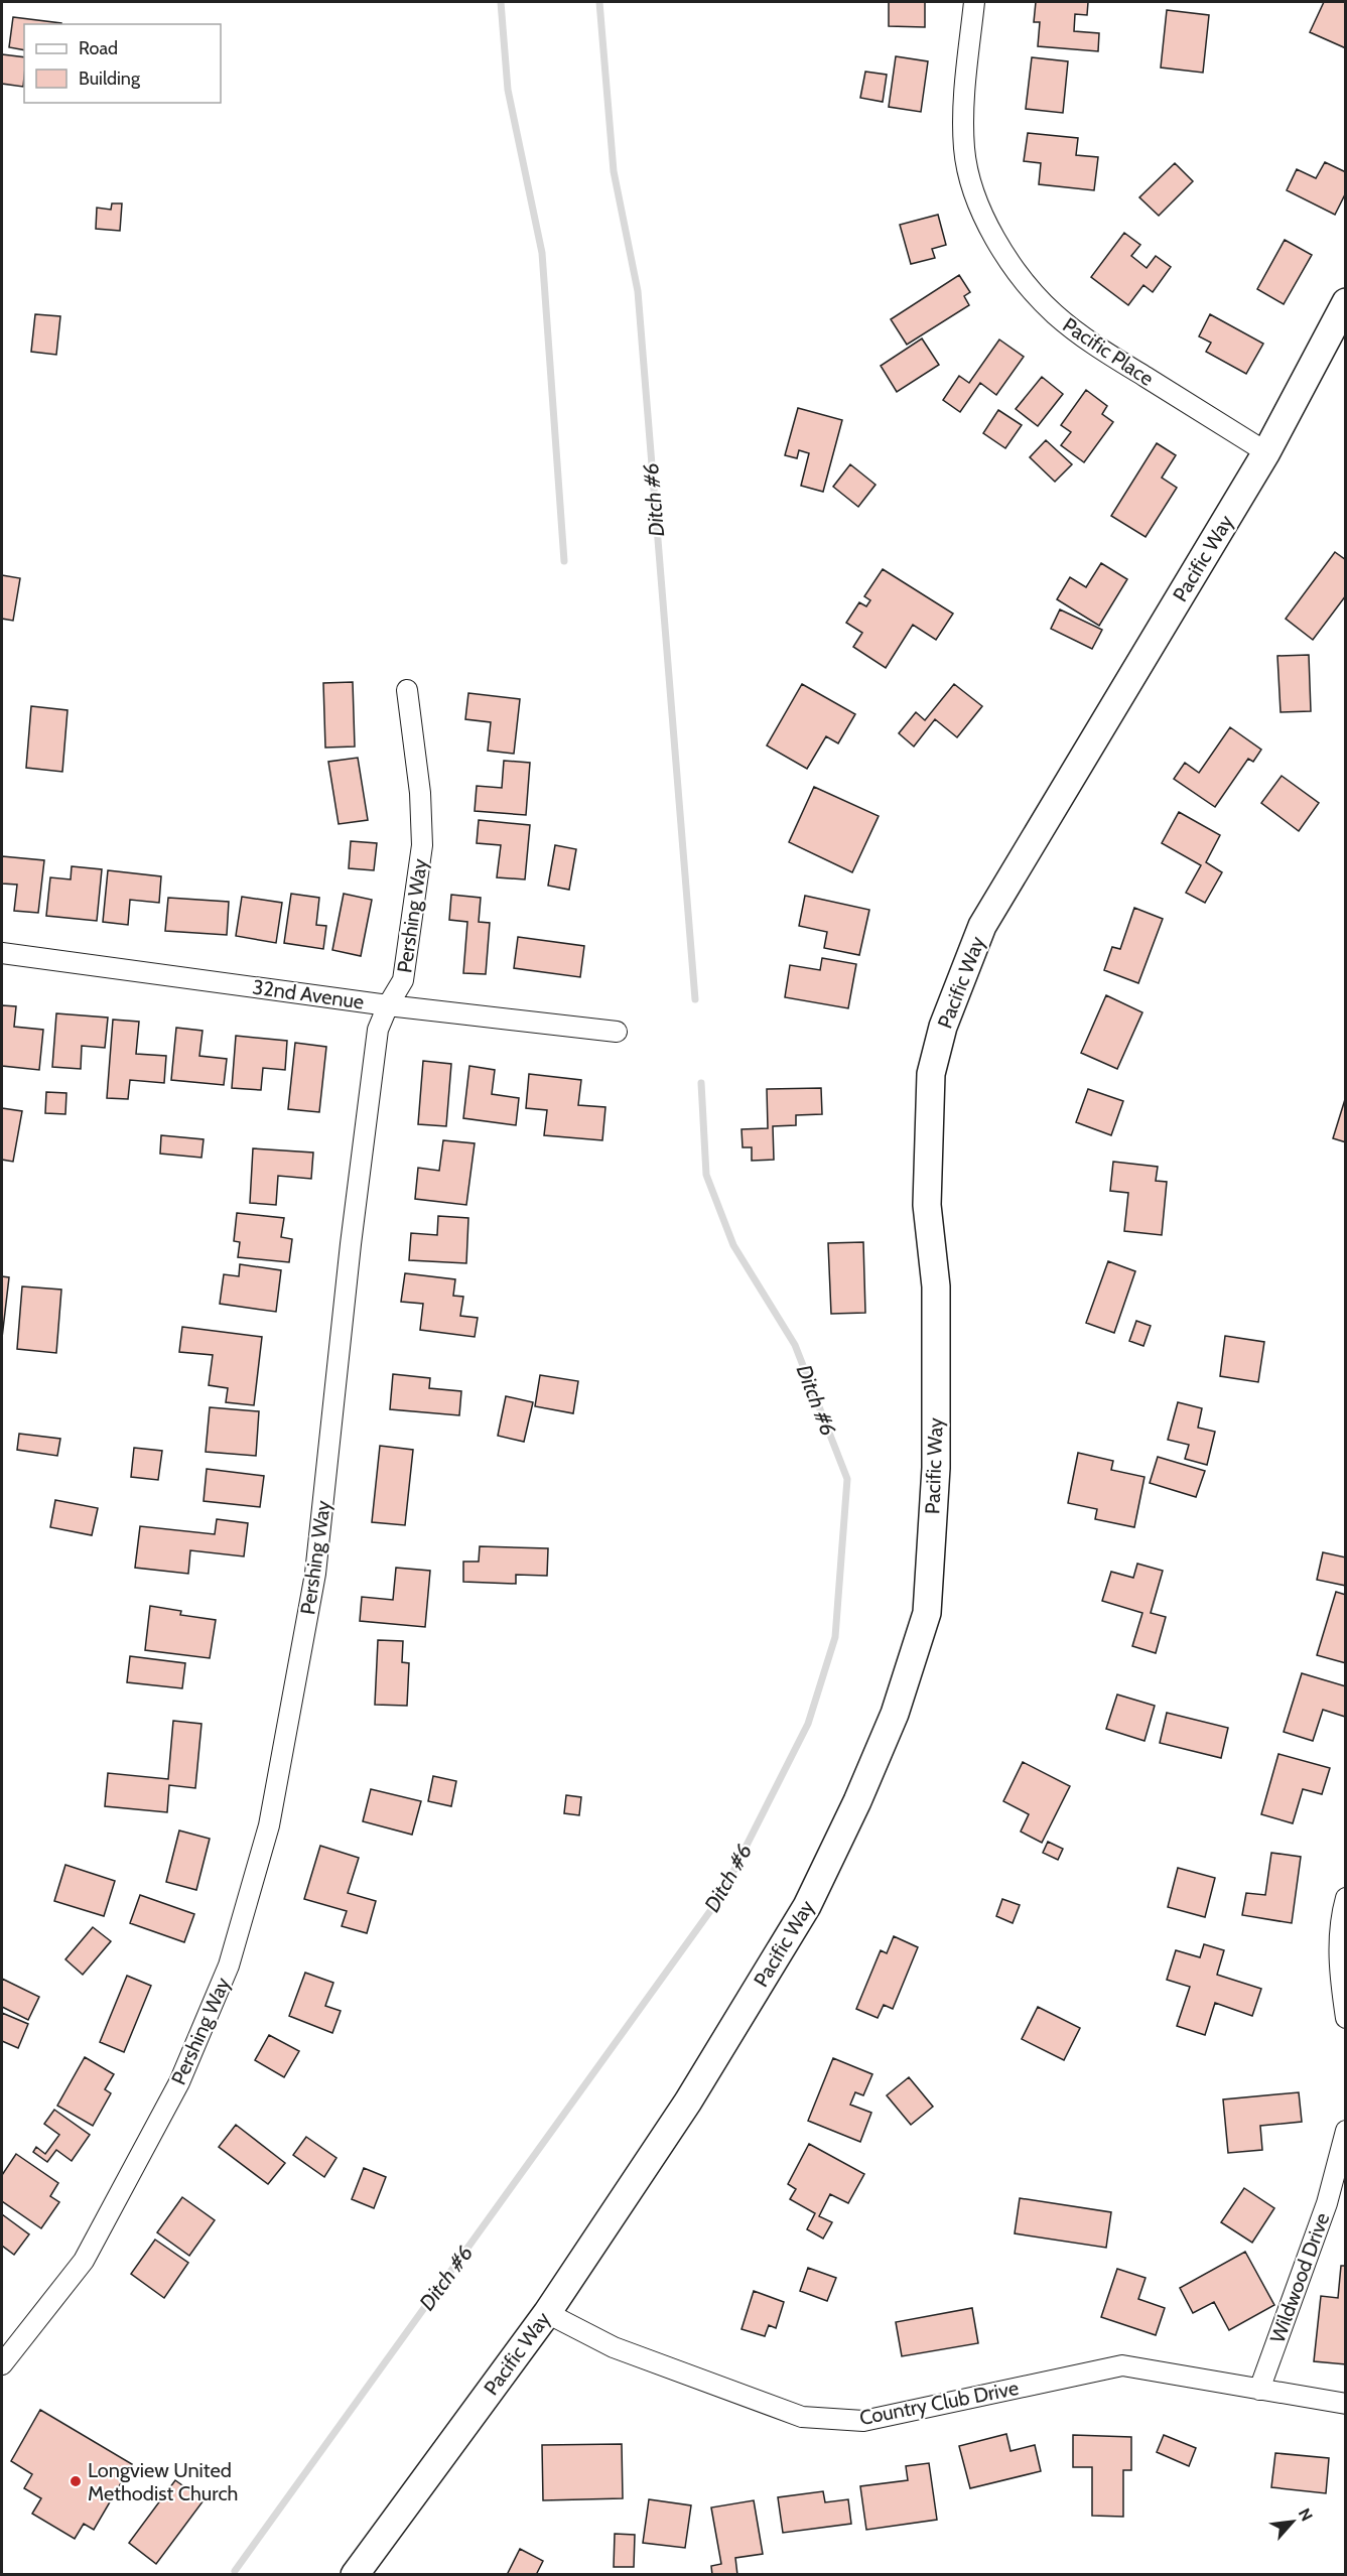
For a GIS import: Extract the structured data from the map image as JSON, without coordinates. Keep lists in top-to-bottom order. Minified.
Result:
{"streets":{"main road":["Pacific Way"],"street":["Pacific Place","Pershing Way","32nd Avenue","Wildwood Drive","Country Club Drive"]},"crossings":[["Pacific Place","Pacific Way"],["Pacific Way","Country Club Drive"],["Pershing Way","32nd Avenue"],["Wildwood Drive","Country Club Drive"]],"water":["Ditch #6"],"places":["Longview United Methodist Church"],"legend":["Road","Building"],"north":"top right"}
